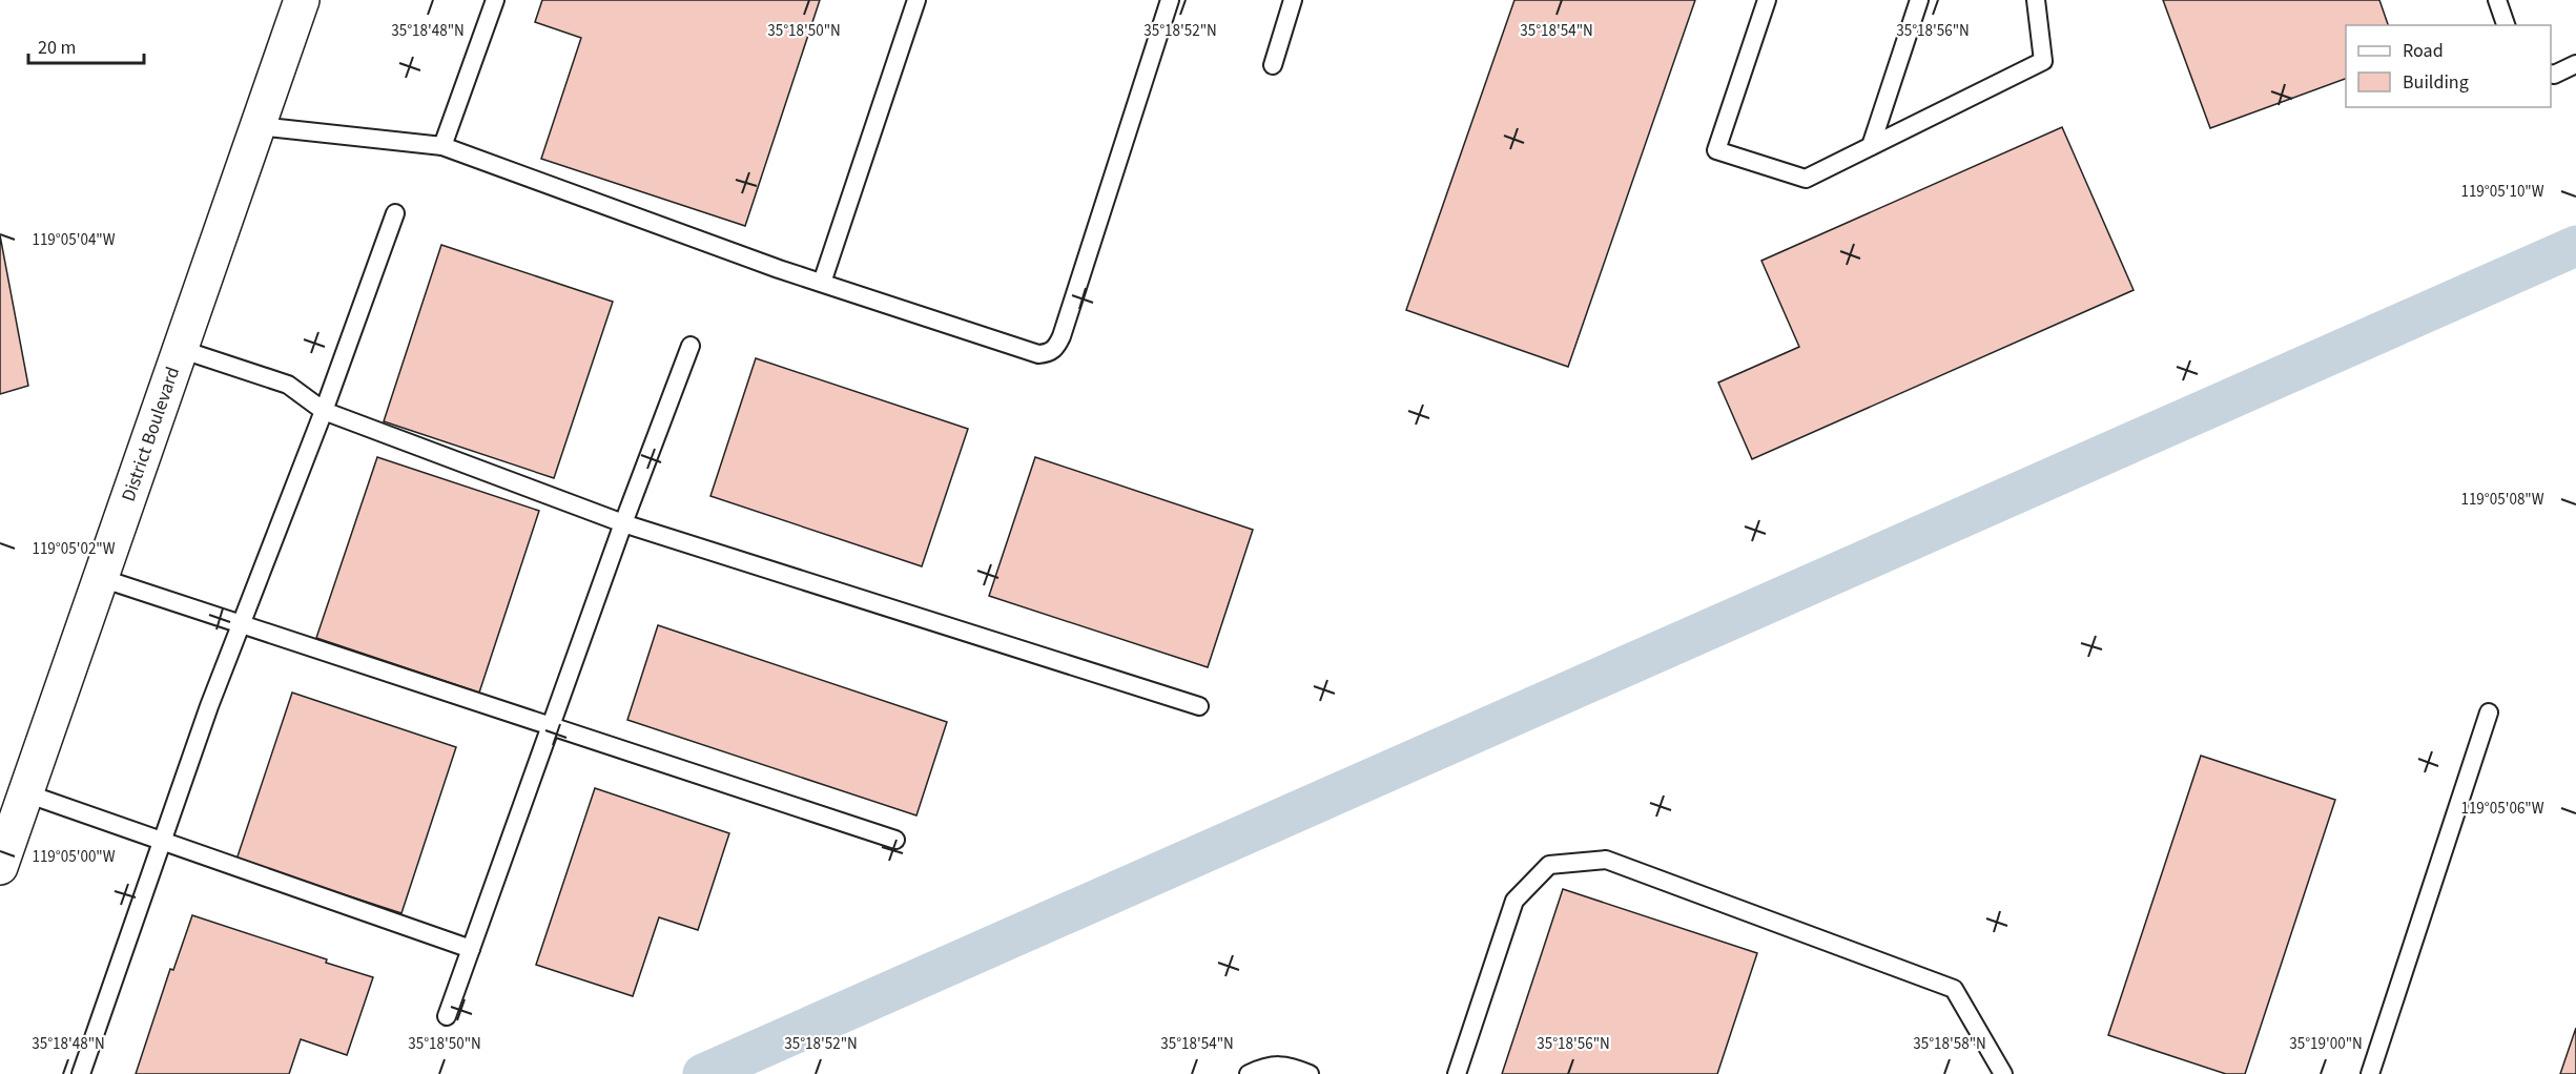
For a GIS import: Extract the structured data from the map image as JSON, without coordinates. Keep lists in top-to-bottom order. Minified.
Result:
{"streets":{"street":["District Boulevard"]},"legend":["Road","Building"],"scale_bar":"20 m","coordinates":["35°18'48\"N","35°18'50\"N","35°18'52\"N","35°18'54\"N","35°18'56\"N","119°05'10\"W","119°05'04\"W","119°05'08\"W","119°05'02\"W","119°05'06\"W","119°05'00\"W","35°18'58\"N","35°19'00\"N"]}
